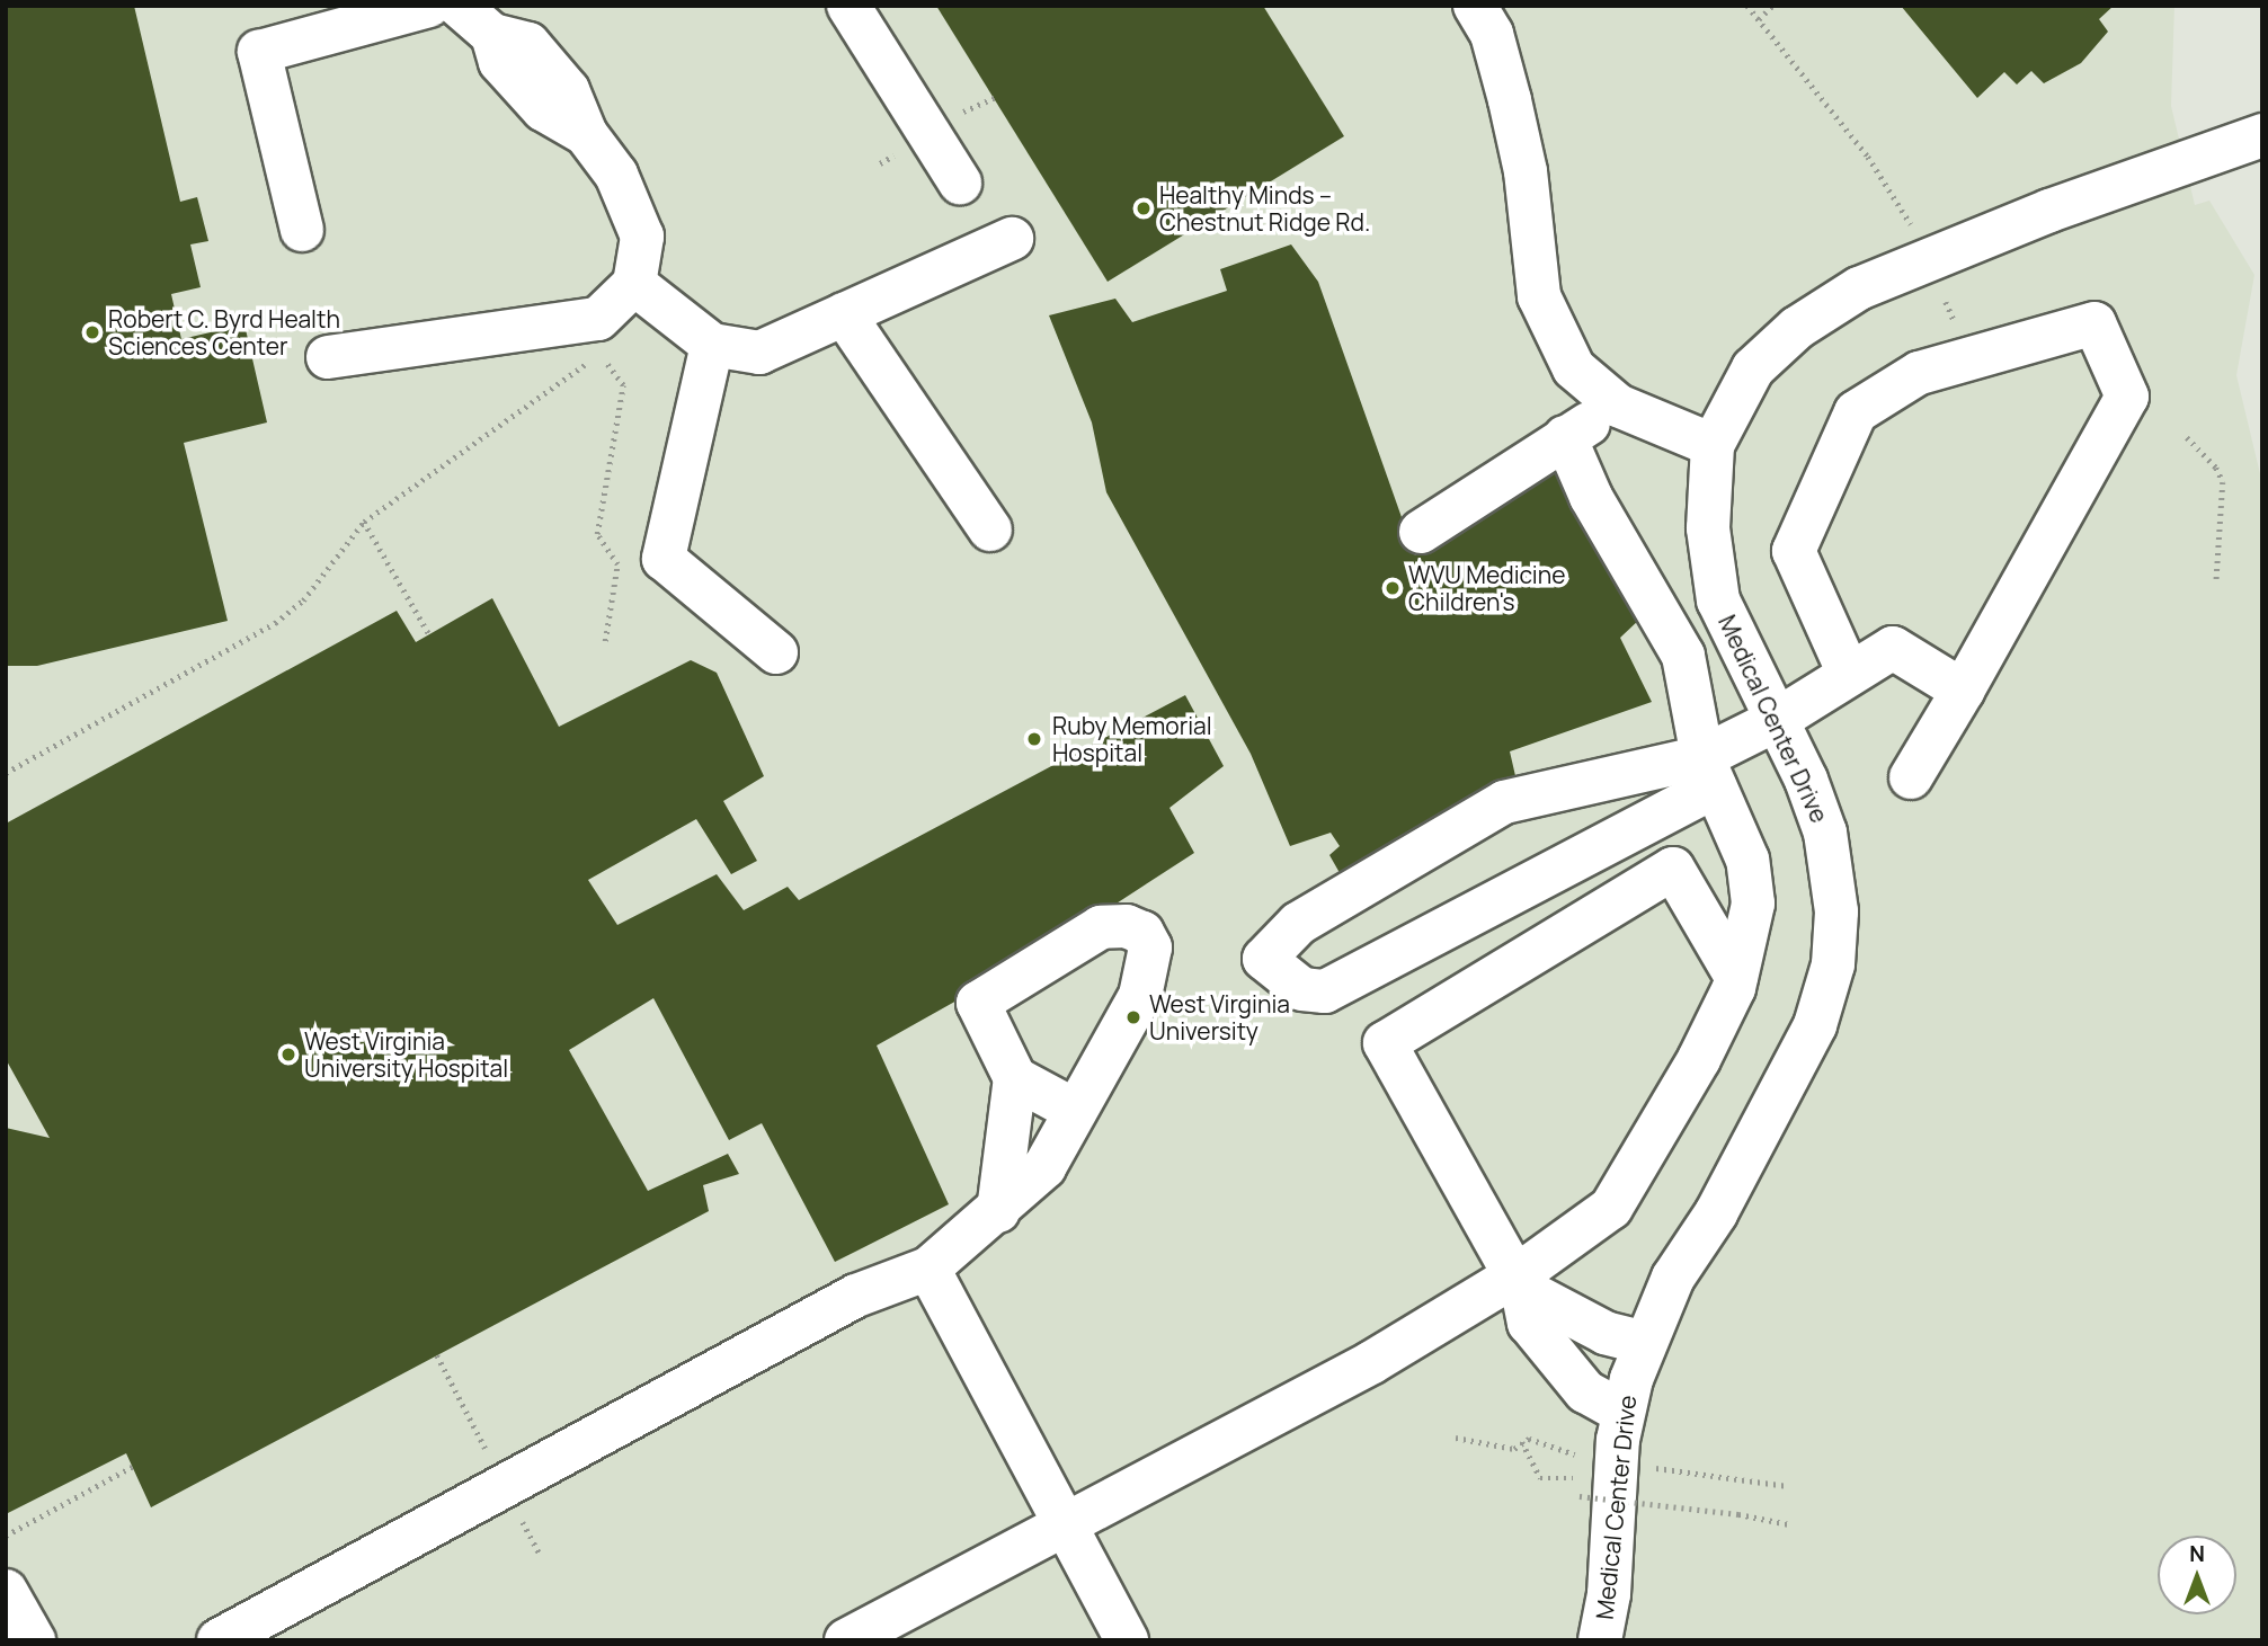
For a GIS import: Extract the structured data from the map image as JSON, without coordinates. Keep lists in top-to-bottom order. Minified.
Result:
{"streets":{"street":["Medical Center Drive"]},"places":["Healthy Minds – Chestnut Ridge Rd.","Robert C. Byrd Health Sciences Center","WVU Medicine Children's","Ruby Memorial Hospital","West Virginia University","West Virginia University Hospital"],"north":"top"}
